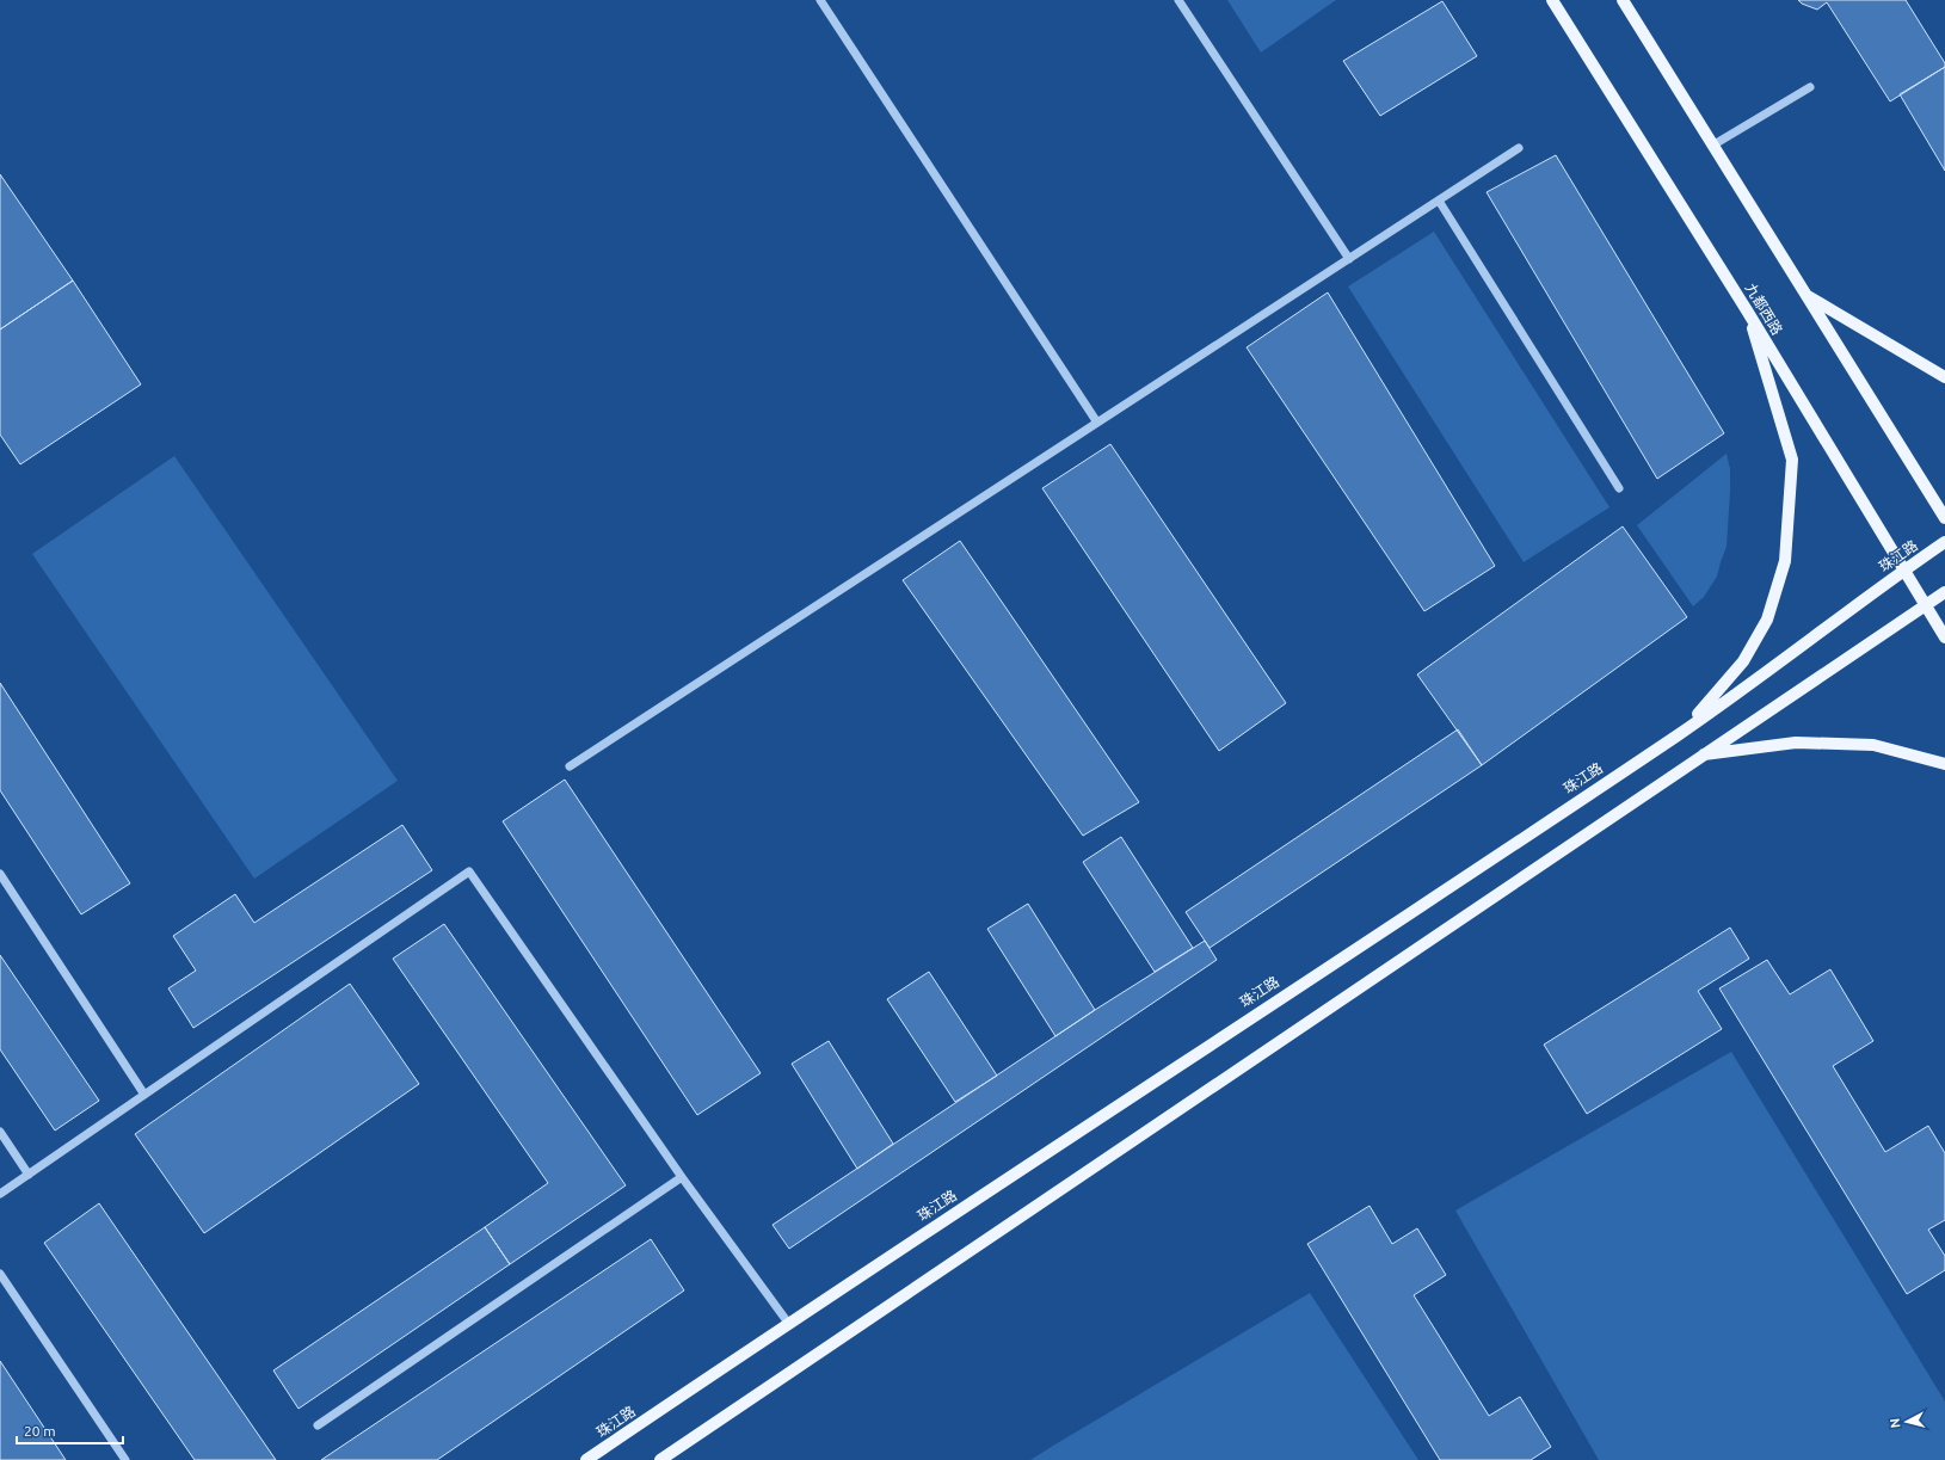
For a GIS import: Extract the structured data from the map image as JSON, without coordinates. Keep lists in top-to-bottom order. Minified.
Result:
{"streets":{"main road":["九都西路","珠江路"]},"crossings":[["九都西路","珠江路"]],"scale_bar":"20 m","north":"left"}
